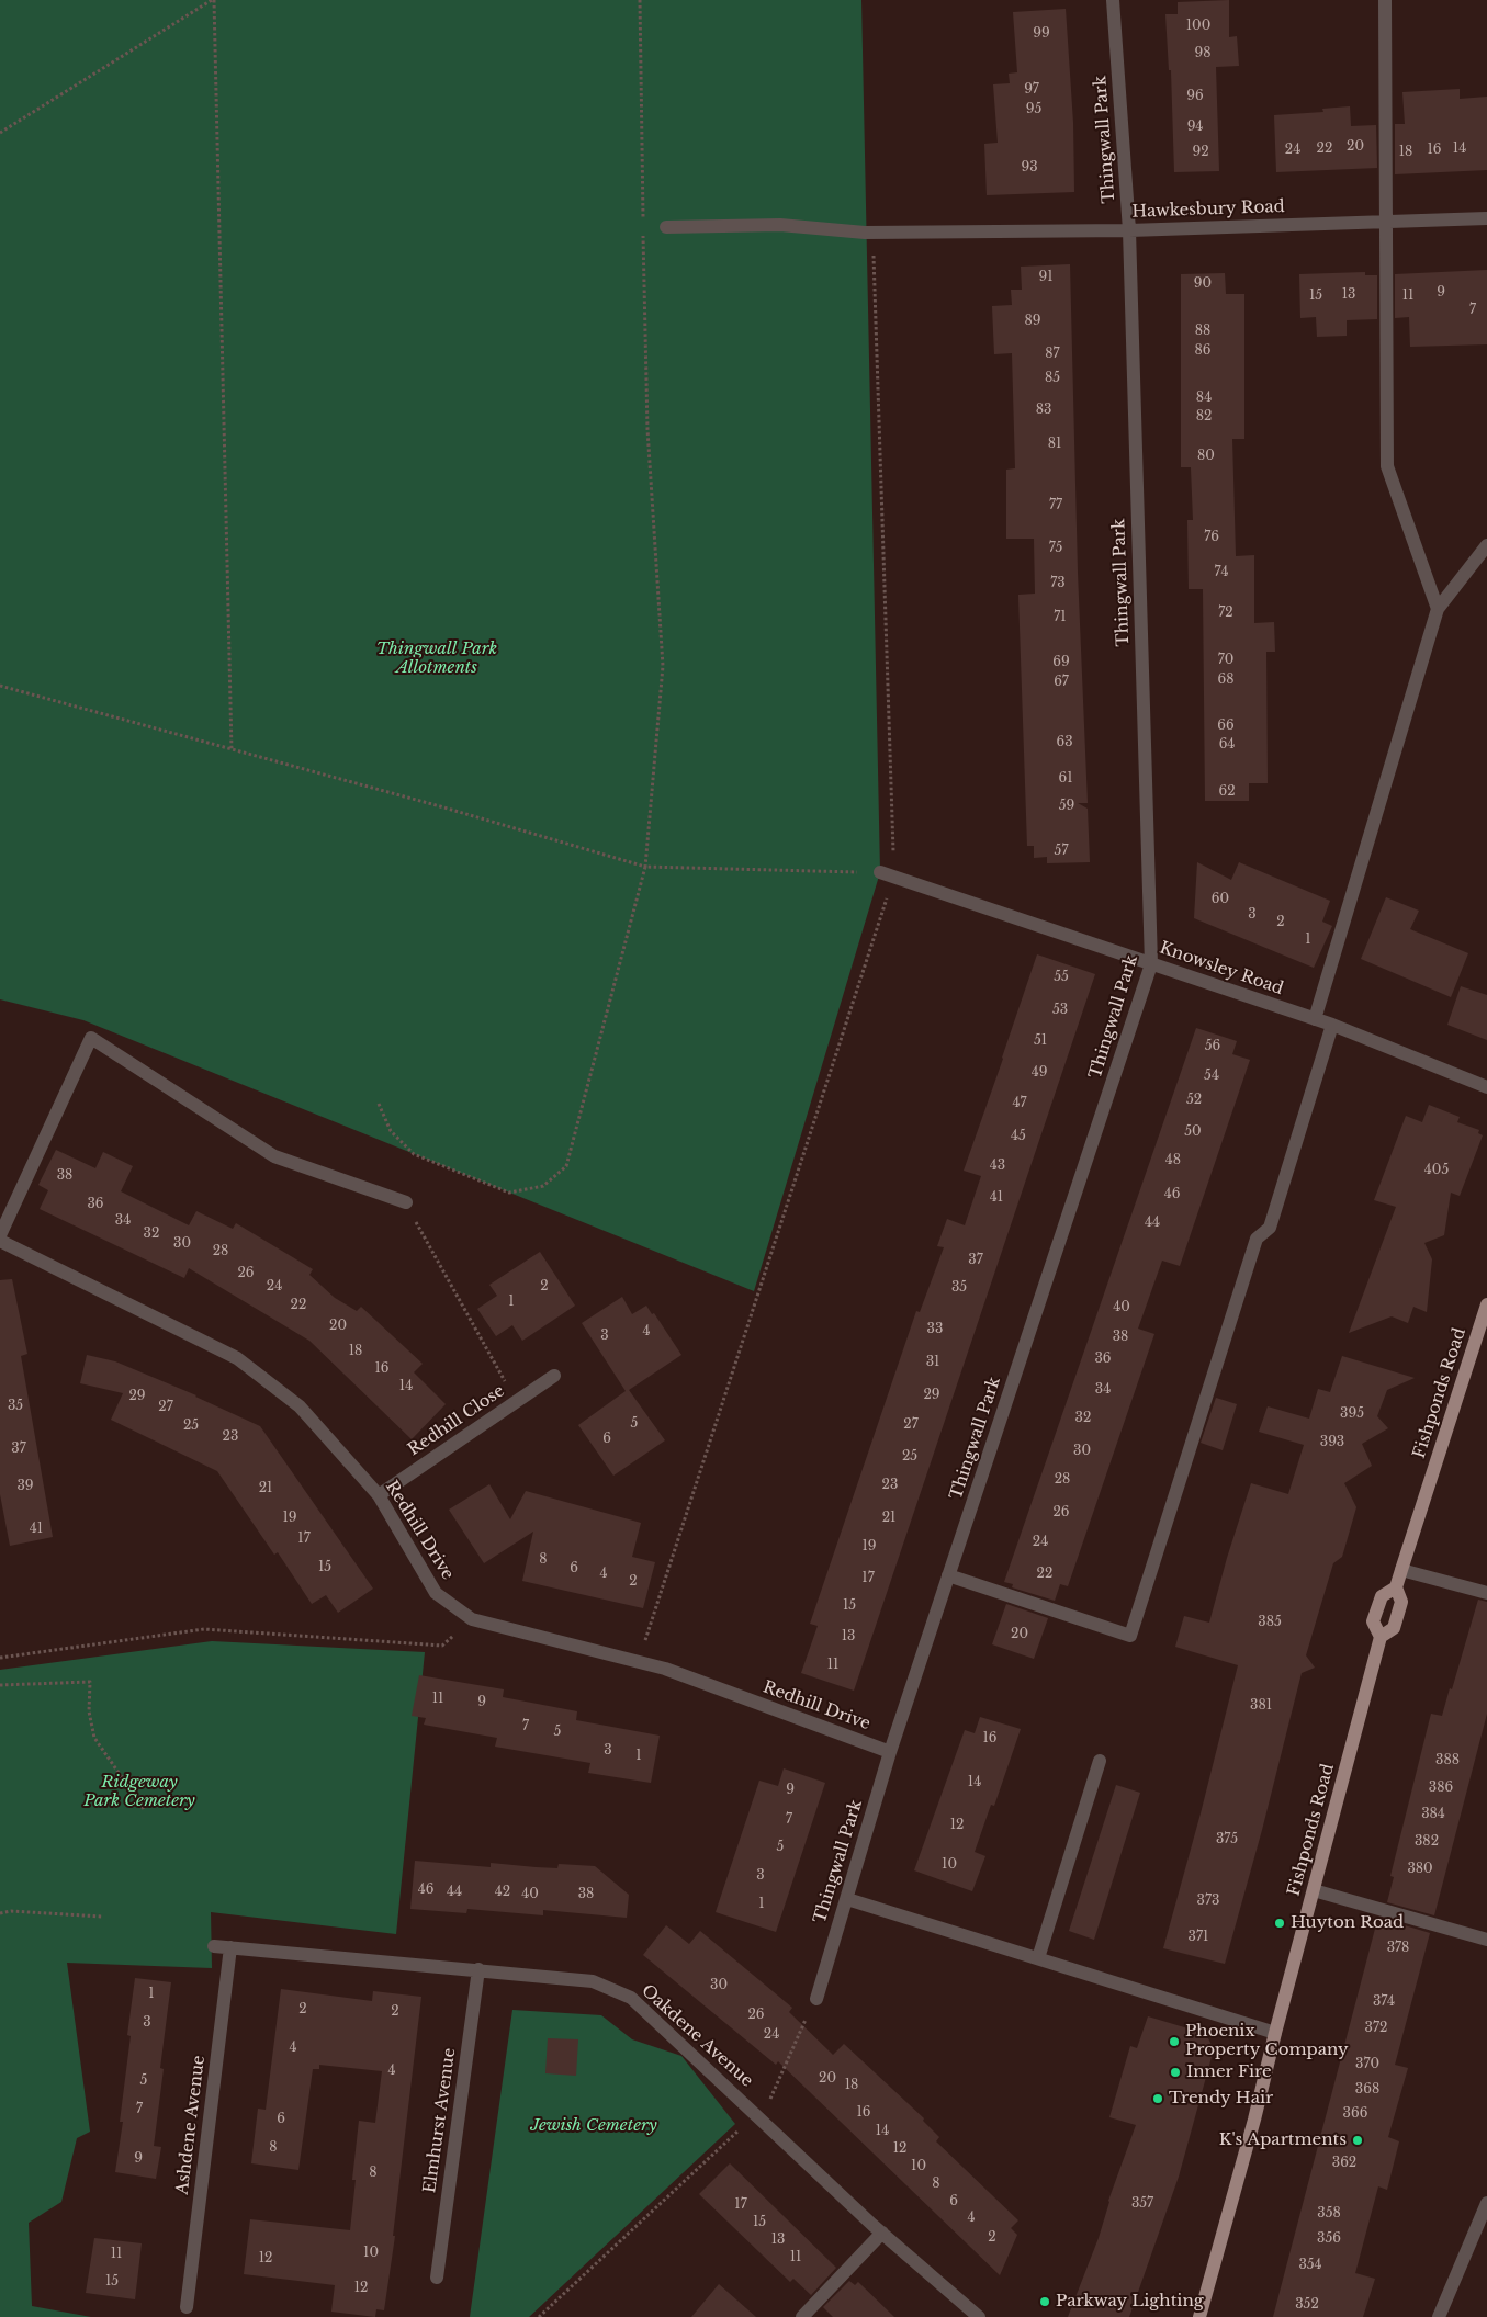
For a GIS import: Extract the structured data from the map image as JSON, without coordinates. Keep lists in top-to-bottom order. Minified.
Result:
{"streets":{"main road":["Fishponds Road"],"street":["Thingwall Park","Hawkesbury Road","Knowsley Road","Redhill Close","Redhill Drive","Oakdene Avenue","Elmhurst Avenue","Ashdene Avenue"]},"crossings":[["Thingwall Park","Hawkesbury Road"],["Thingwall Park","Knowsley Road"],["Thingwall Park","Redhill Drive"],["Redhill Close","Redhill Drive"],["Oakdene Avenue","Elmhurst Avenue"],["Oakdene Avenue","Ashdene Avenue"]],"parks":["Thingwall Park Allotments","Ridgeway Park Cemetery","Jewish Cemetery"],"places":["Huyton Road","Phoenix Property Company","Inner Fire","Trendy Hair","K's Apartments","Parkway Lighting"],"house_numbers":["100","99","98","97","96","95","94","20","22","14","24","16","92","18","93","91","90","9","13","15","11","7","89","88","86","87","85","84","83","82","81","80","77","76","75","74","73","72","71","70","69","68","67","66","63","64","61","62","59","57","60","3","2","1","55","53","51","56","49","54","52","47","50","45","48","43","405","38","46","41","36","34","44","32","30","28","37","26","24","2","35","1","22","40","20","33","4","3","38","18","36","31","16","14","34","29","29","35","27","395","32","5","27","25","23","6","393","37","30","25","28","23","39","21","26","19","21","41","17","24","19","8","15","6","4","22","17","2","15","385","20","13","11","11","9","381","7","5","16","3","1","388","14","386","9","384","7","12","375","382","5","10","380","3","46","44","42","40","38","373","1","371","378","30","1","374","2","2","26","3","372","24","4","370","4","20","5","18","368","7","16","366","6","14","8","12","9","362","10","8","8","6","357","17","358","4","15","2","356","13","10","11","11","12","354","15","12","352"]}
